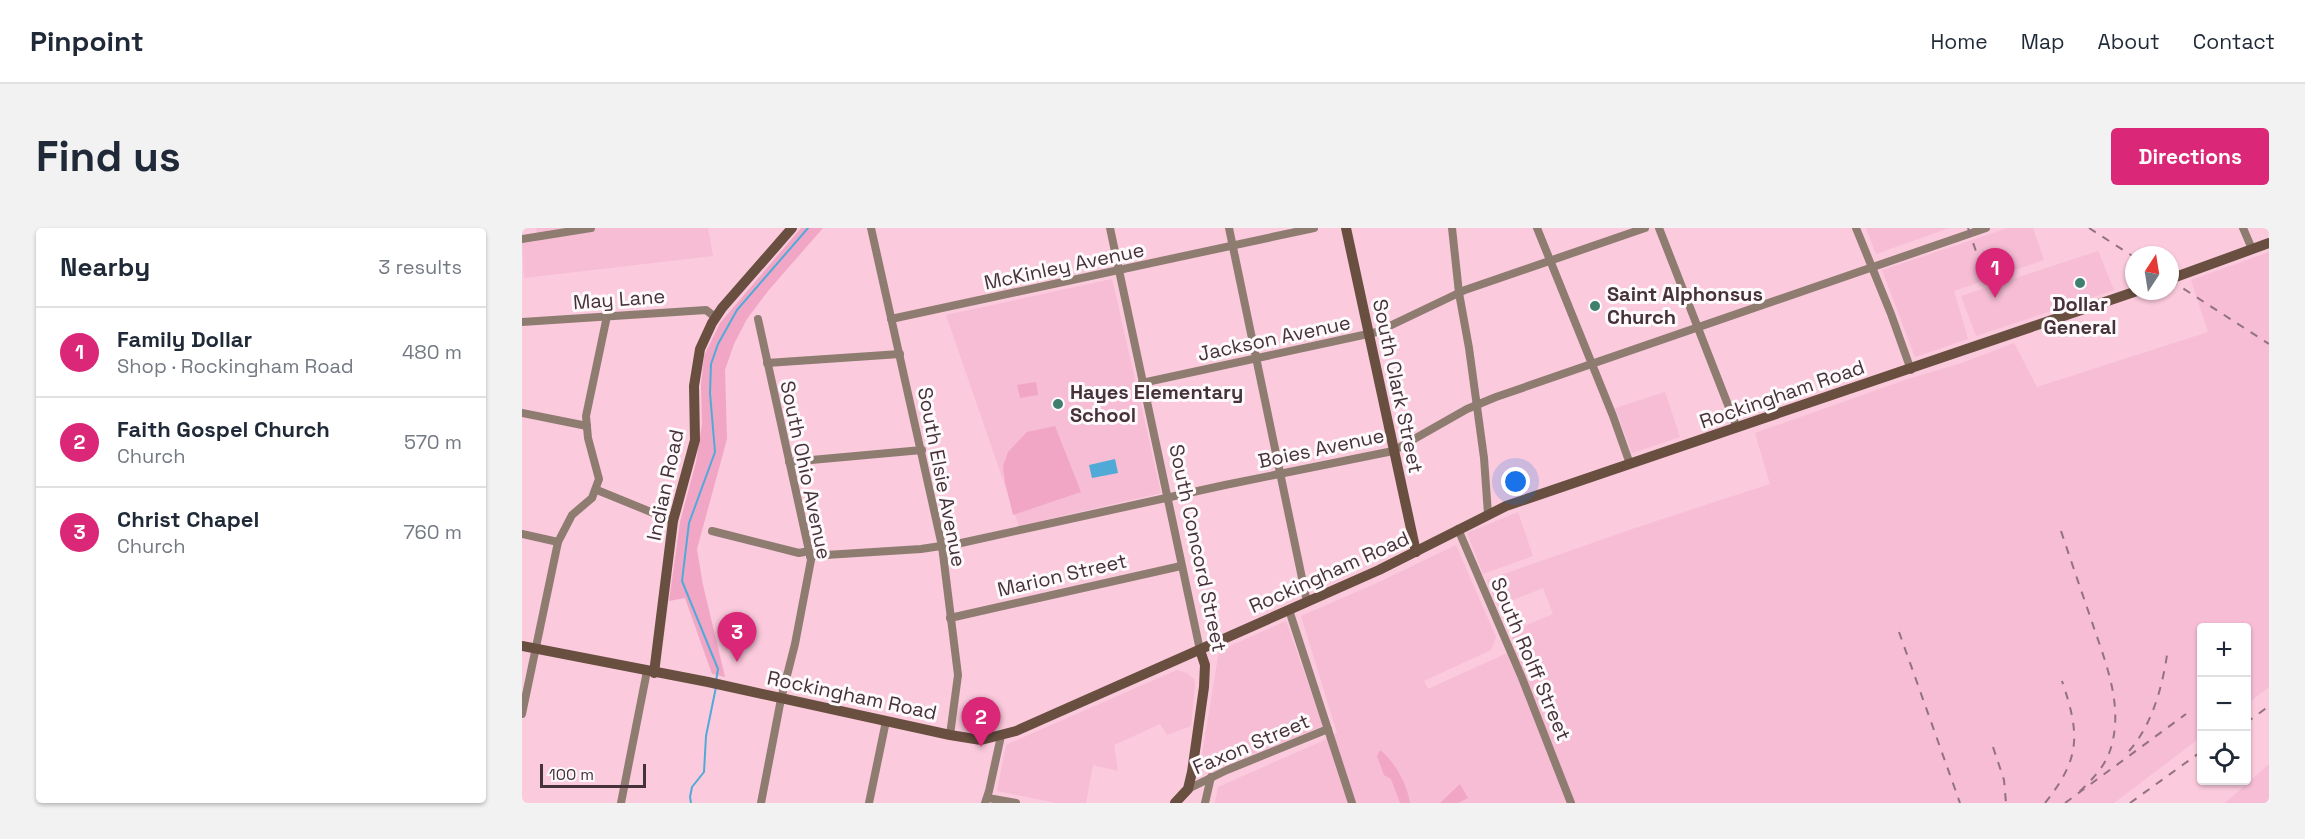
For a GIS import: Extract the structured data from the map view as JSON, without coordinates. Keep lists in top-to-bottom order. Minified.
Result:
{"streets":{"street":["McKinley Avenue","May Lane","Jackson Avenue","South Clark Street","Rockingham Road","Boies Avenue","South Ohio Avenue","South Elsie Avenue","Indian Road","South Concord Street","Marion Street","South Rolff Street","Faxon Street"]},"crossings":[["McKinley Avenue","South Elsie Avenue"],["McKinley Avenue","South Concord Street"],["May Lane","Indian Road"],["Jackson Avenue","South Clark Street"],["Jackson Avenue","South Concord Street"],["South Clark Street","Rockingham Road"],["South Clark Street","Boies Avenue"],["Rockingham Road","South Ohio Avenue"],["Rockingham Road","South Elsie Avenue"],["Rockingham Road","Indian Road"],["Rockingham Road","South Concord Street"],["Rockingham Road","South Rolff Street"],["Boies Avenue","South Ohio Avenue"],["Boies Avenue","South Elsie Avenue"],["Boies Avenue","South Concord Street"],["South Elsie Avenue","Marion Street"],["South Concord Street","Marion Street"],["South Concord Street","Faxon Street"]],"places":["Dollar General","Saint Alphonsus Church","Hayes Elementary School"],"scale_bar":"100 m","north":"top","page":{"header":"Pinpoint","nav":["Home","Map","About","Contact"],"buttons":"Directions","title":"Find us","heading":["Nearby","3 results"],"pins":["1","3","2"],"list":[{"mark":"1","name":"Family Dollar","note":"Shop · Rockingham Road","value":"480 m"},{"mark":"2","name":"Faith Gospel Church","note":"Church","value":"570 m"},{"mark":"3","name":"Christ Chapel","note":"Church","value":"760 m"}],"map_buttons":["+","−"],"scale":"100 m"}}
